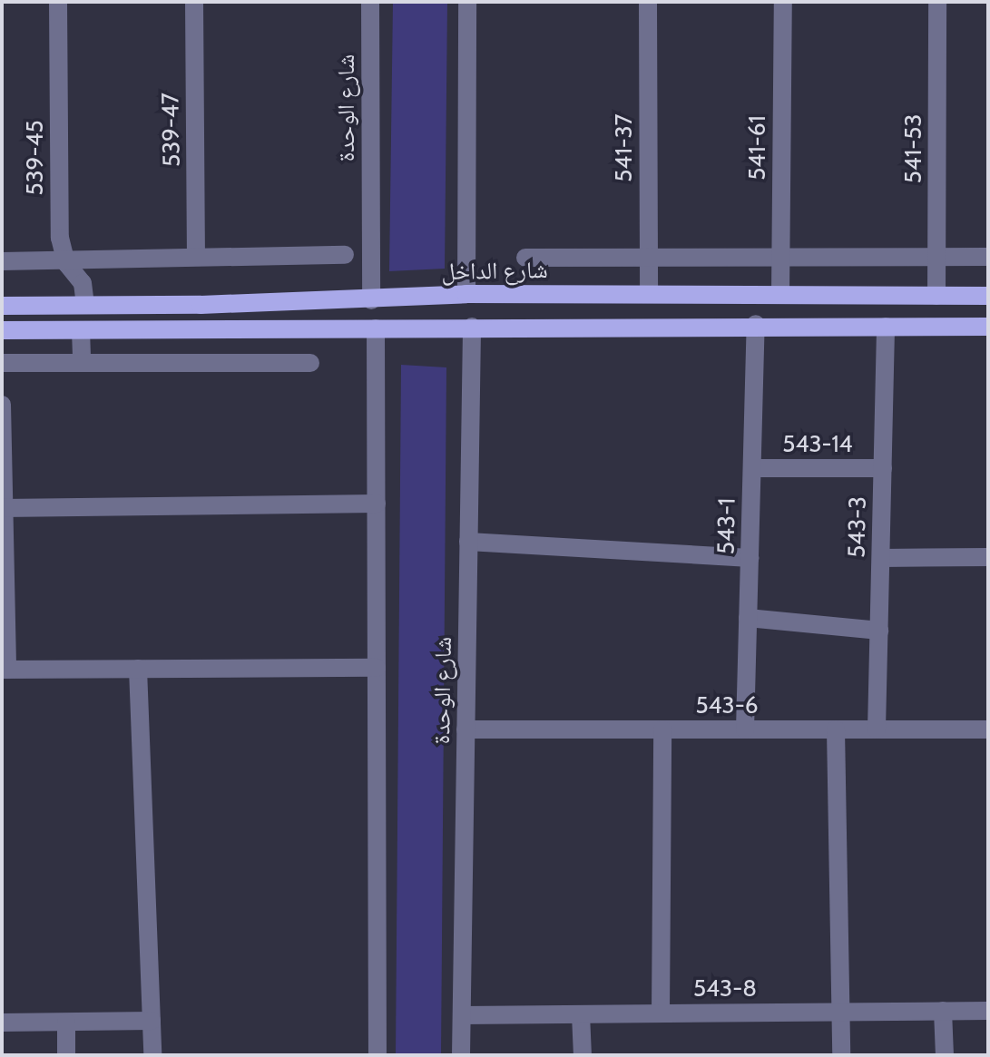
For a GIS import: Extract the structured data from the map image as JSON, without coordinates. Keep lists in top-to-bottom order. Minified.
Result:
{"streets":{"main road":["شارع الداخل"],"street":["شارع الوحدة","539-47","541-37","541-61","541-53","539-45","543-14","543-1","543-3","543-6","543-8"]},"crossings":[["شارع الوحدة","شارع الداخل"],["شارع الوحدة","543-6"],["شارع الوحدة","543-8"],["541-37","شارع الداخل"],["541-61","شارع الداخل"],["541-53","شارع الداخل"],["539-45","شارع الداخل"],["543-14","543-1"],["543-14","543-3"],["543-1","543-6"],["543-3","543-6"]]}
